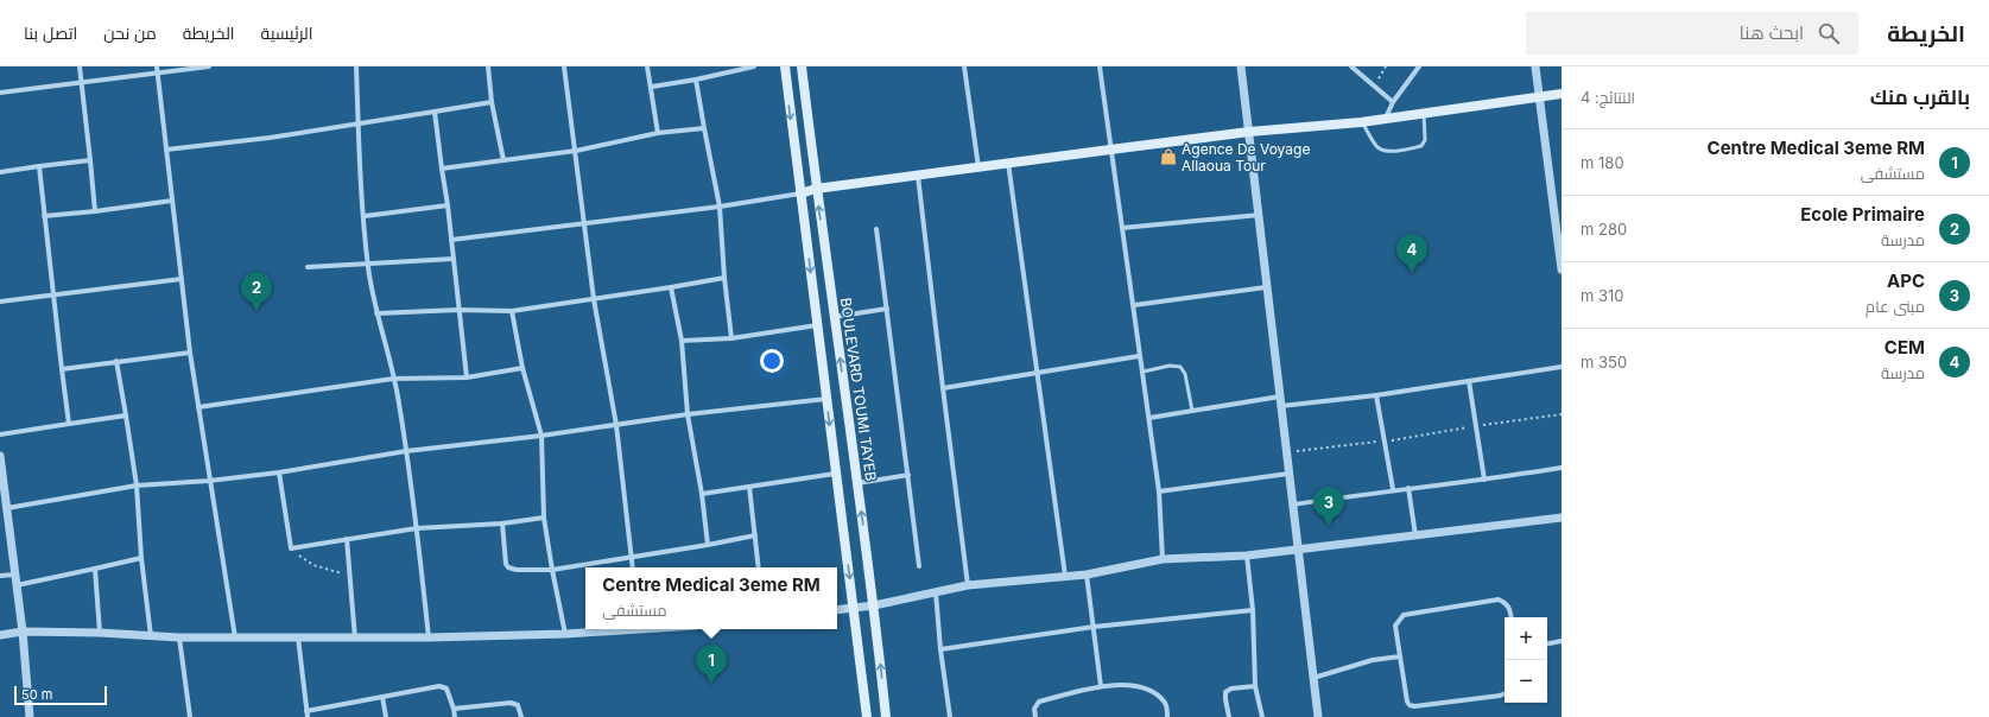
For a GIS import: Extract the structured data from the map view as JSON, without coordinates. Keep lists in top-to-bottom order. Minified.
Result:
{"streets":{"main road":["BOULEVARD TOUMI TAYEB"]},"places":{"shop":["Agence De Voyage Allaoua Tour"]},"scale_bar":"50 m","page":{"header":"الخريطة","search":"ابحث هنا","nav":["الرئيسية","الخريطة","من نحن","اتصل بنا"],"heading":["بالقرب منك","النتائج: 4"],"list":[{"mark":"1","name":"Centre Medical 3eme RM","note":"مستشفى","value":"180 m"},{"mark":"2","name":"Ecole Primaire","note":"مدرسة","value":"280 m"},{"mark":"3","name":"APC","note":"مبنى عام","value":"310 m"},{"mark":"4","name":"CEM","note":"مدرسة","value":"350 m"}],"pins":["4","2","3","1"],"popup":["Centre Medical 3eme RM","مستشفى"],"map_buttons":["+","−"],"scale":"50 m"}}
